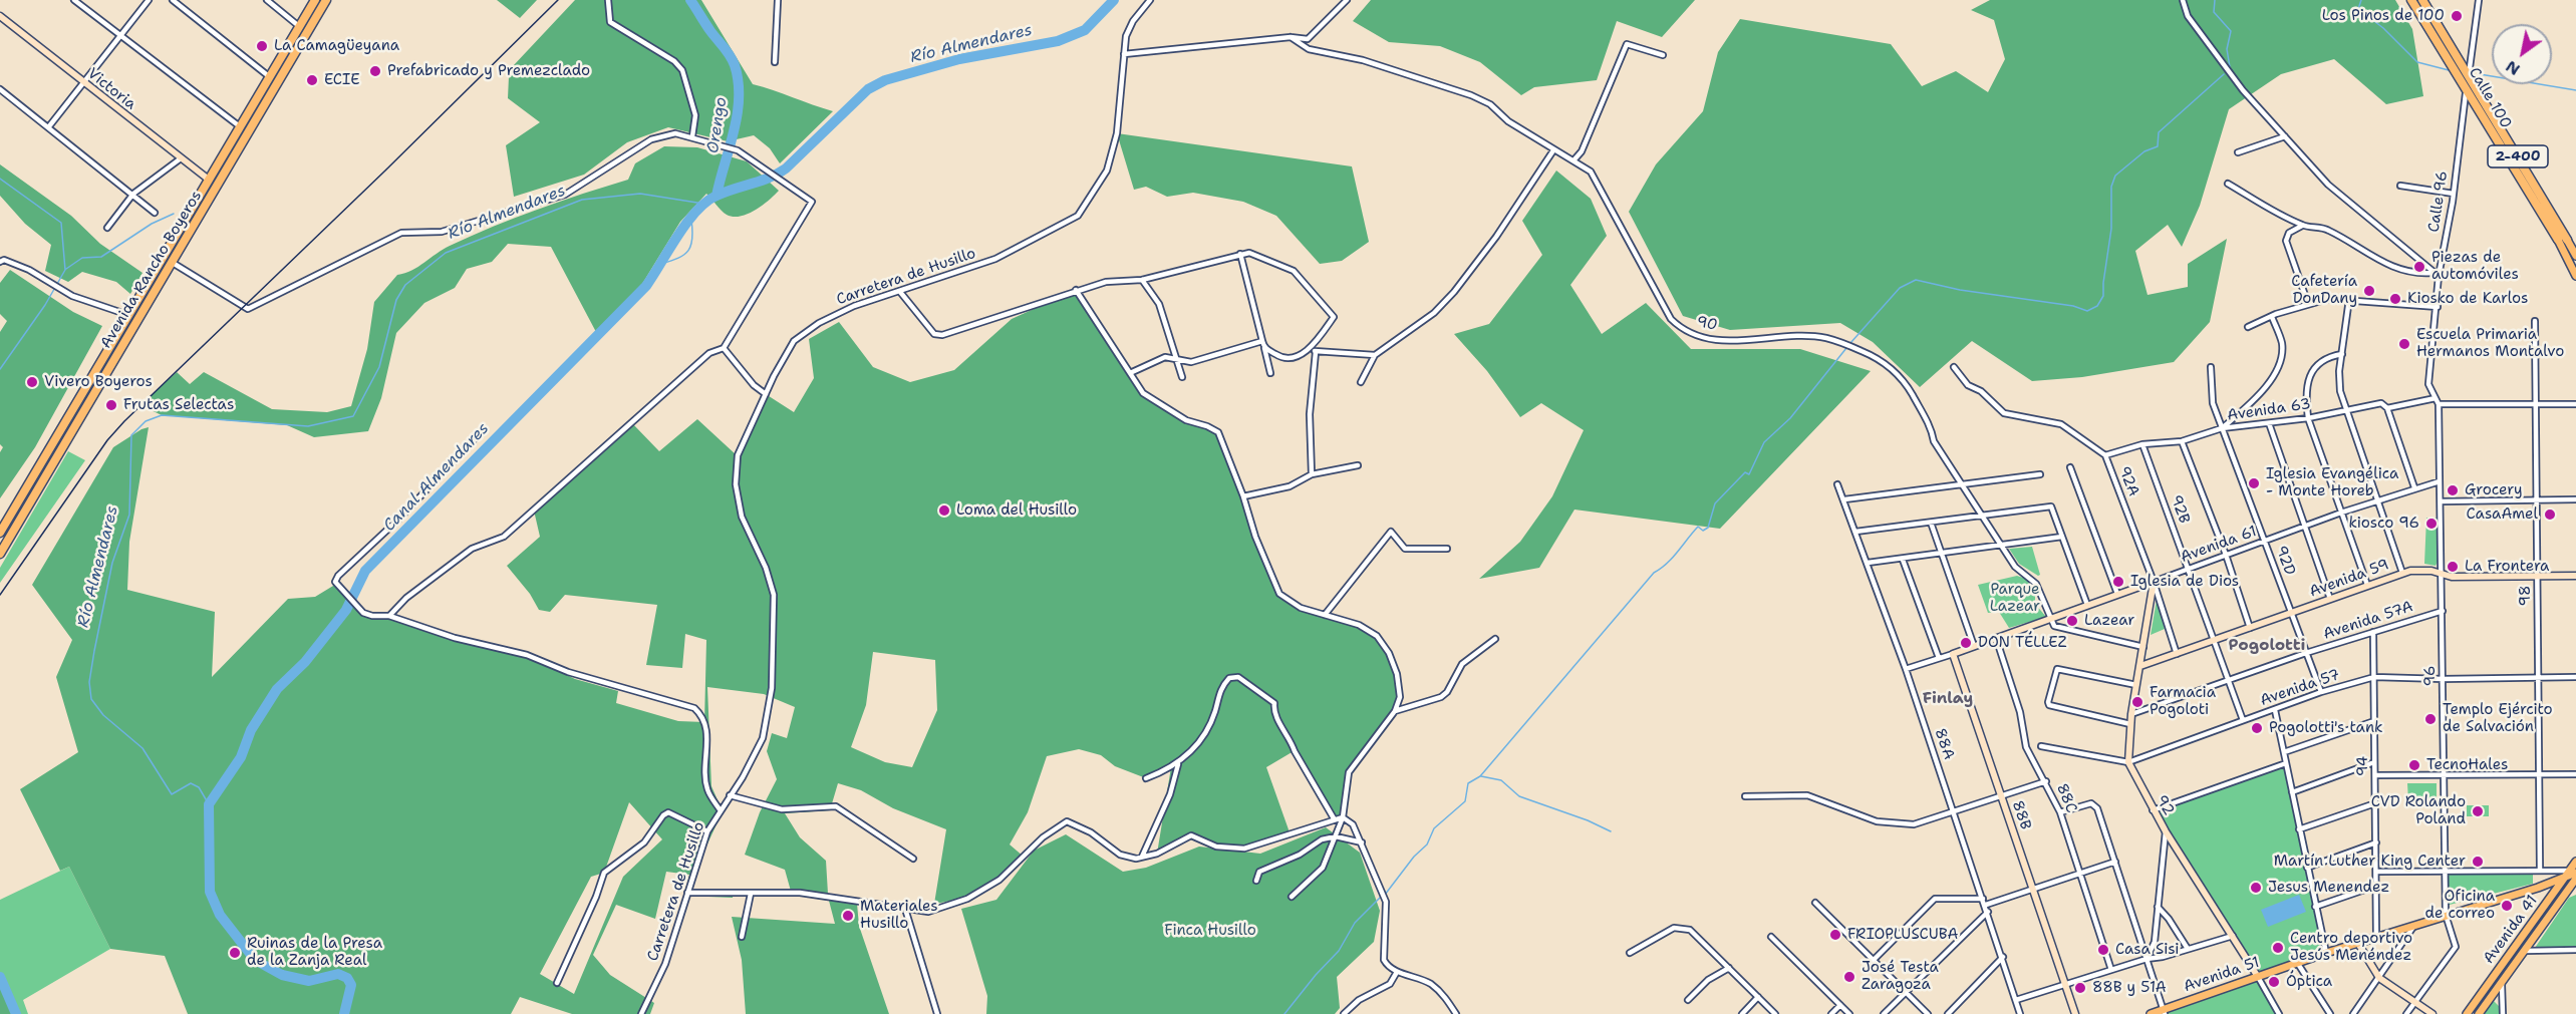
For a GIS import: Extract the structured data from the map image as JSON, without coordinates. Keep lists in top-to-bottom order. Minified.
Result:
{"streets":{"highway":["Calle 100","2-400","Avenida Rancho Boyeros"],"main road":["Avenida 41","Avenida 51"],"street":["Victoria","Calle 96","Carretera de Husillo","90","Avenida 63","92A","92B","Avenida 61","92D","Avenida 59","98","Avenida 57A","96","Avenida 57","88A","94","88C","92","88B"]},"crossings":[["Victoria","Avenida Rancho Boyeros"],["Calle 100","Calle 96"],["Calle 96","Avenida 63"],["Calle 96","96"],["90","Avenida 61"],["90","92"],["Avenida 63","92A"],["Avenida 63","92B"],["Avenida 63","92D"],["92A","Avenida 61"],["92A","Avenida 59"],["92A","92"],["92B","Avenida 61"],["92B","Avenida 59"],["92B","Avenida 57A"],["92B","Avenida 57"],["Avenida 61","92D"],["Avenida 61","96"],["Avenida 61","88A"],["Avenida 61","88C"],["Avenida 61","92"],["Avenida 61","88B"],["92D","Avenida 59"],["92D","Avenida 57A"],["92D","Avenida 57"],["Avenida 59","98"],["Avenida 59","96"],["Avenida 59","92"],["98","Avenida 57"],["Avenida 57A","96"],["Avenida 57A","94"],["Avenida 57A","92"],["96","Avenida 57"],["96","Avenida 51"],["Avenida 57","94"],["Avenida 57","92"],["94","Avenida 51"],["92","Avenida 51"],["Avenida 41","Avenida 51"]],"districts":["Pogolotti","Finlay"],"water":["Río Almendares","Orengo","Canal Almendares"],"parks":["Parque Lazear","Finca Husillo"],"places":["Los Pinos de 100","La Camagüeyana","Prefabricado y Premezclado","ECIE","Piezas de automóviles","Cafetería DonDany","Kiosko de Karlos","Escuela Primaria Hermanos Montalvo","Vivero Boyeros","Frutas Selectas","Iglesia Evangélica - Monte Horeb","Grocery","Loma del Husillo","CasaAmel","kiosco 96","La Frontera","Iglesia de Dios","Lazear","DON TÉLLEZ","Farmacia Pogoloti","Templo Ejército de Salvación","Pogolotti's tank","TecnoHales","CVD Rolando Poland","Martín Luther King Center","Jesus Menendez","Oficina de correo","Materiales Husillo","FRIOPLUSCUBA","Centro deportivo Jesús Menéndez","Casa Sisi","Ruinas de la Presa de la Zanja Real","José Testa Zaragoza","Óptica","88B y 51A"],"north":"bottom left"}
